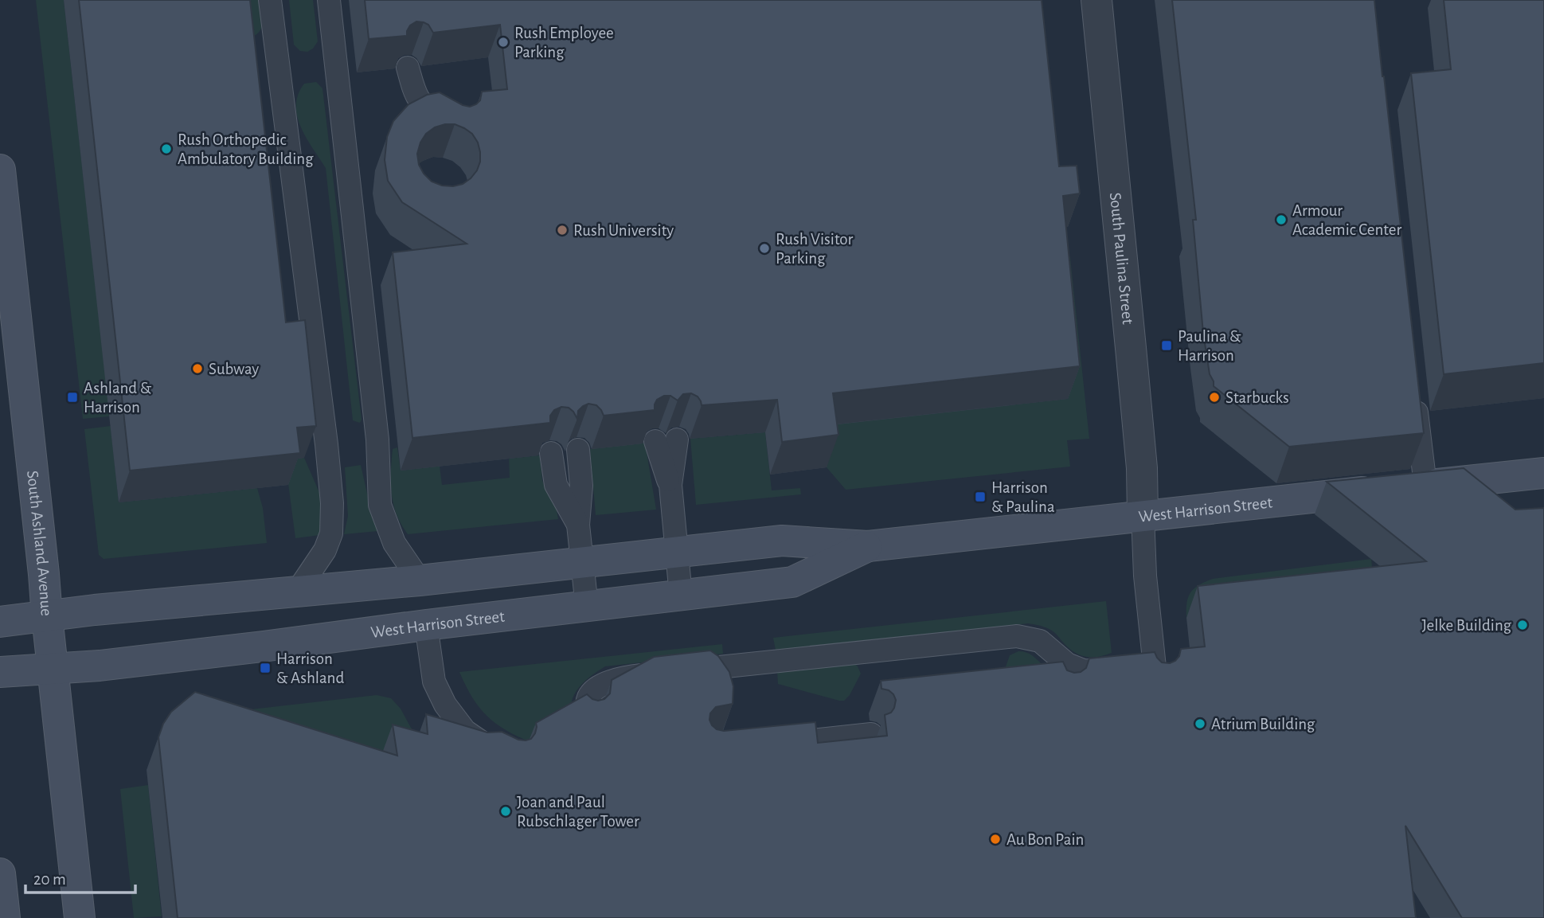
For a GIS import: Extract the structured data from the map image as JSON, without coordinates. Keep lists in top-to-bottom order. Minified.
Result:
{"streets":{"main road":["West Harrison Street","South Ashland Avenue"],"street":["South Paulina Street"]},"crossings":[["South Paulina Street","West Harrison Street"],["West Harrison Street","South Ashland Avenue"]],"places":{"other":["Rush Employee Parking","Rush Orthopedic Ambulatory Building","Armour Academic Center","Rush University","Rush Visitor Parking","Subway","Starbucks","Jelke Building","Atrium Building","Joan and Paul Rubschlager Tower","Au Bon Pain"],"transit":["Paulina & Harrison","Ashland & Harrison","Harrison & Paulina","Harrison & Ashland"]},"scale_bar":"20 m"}
